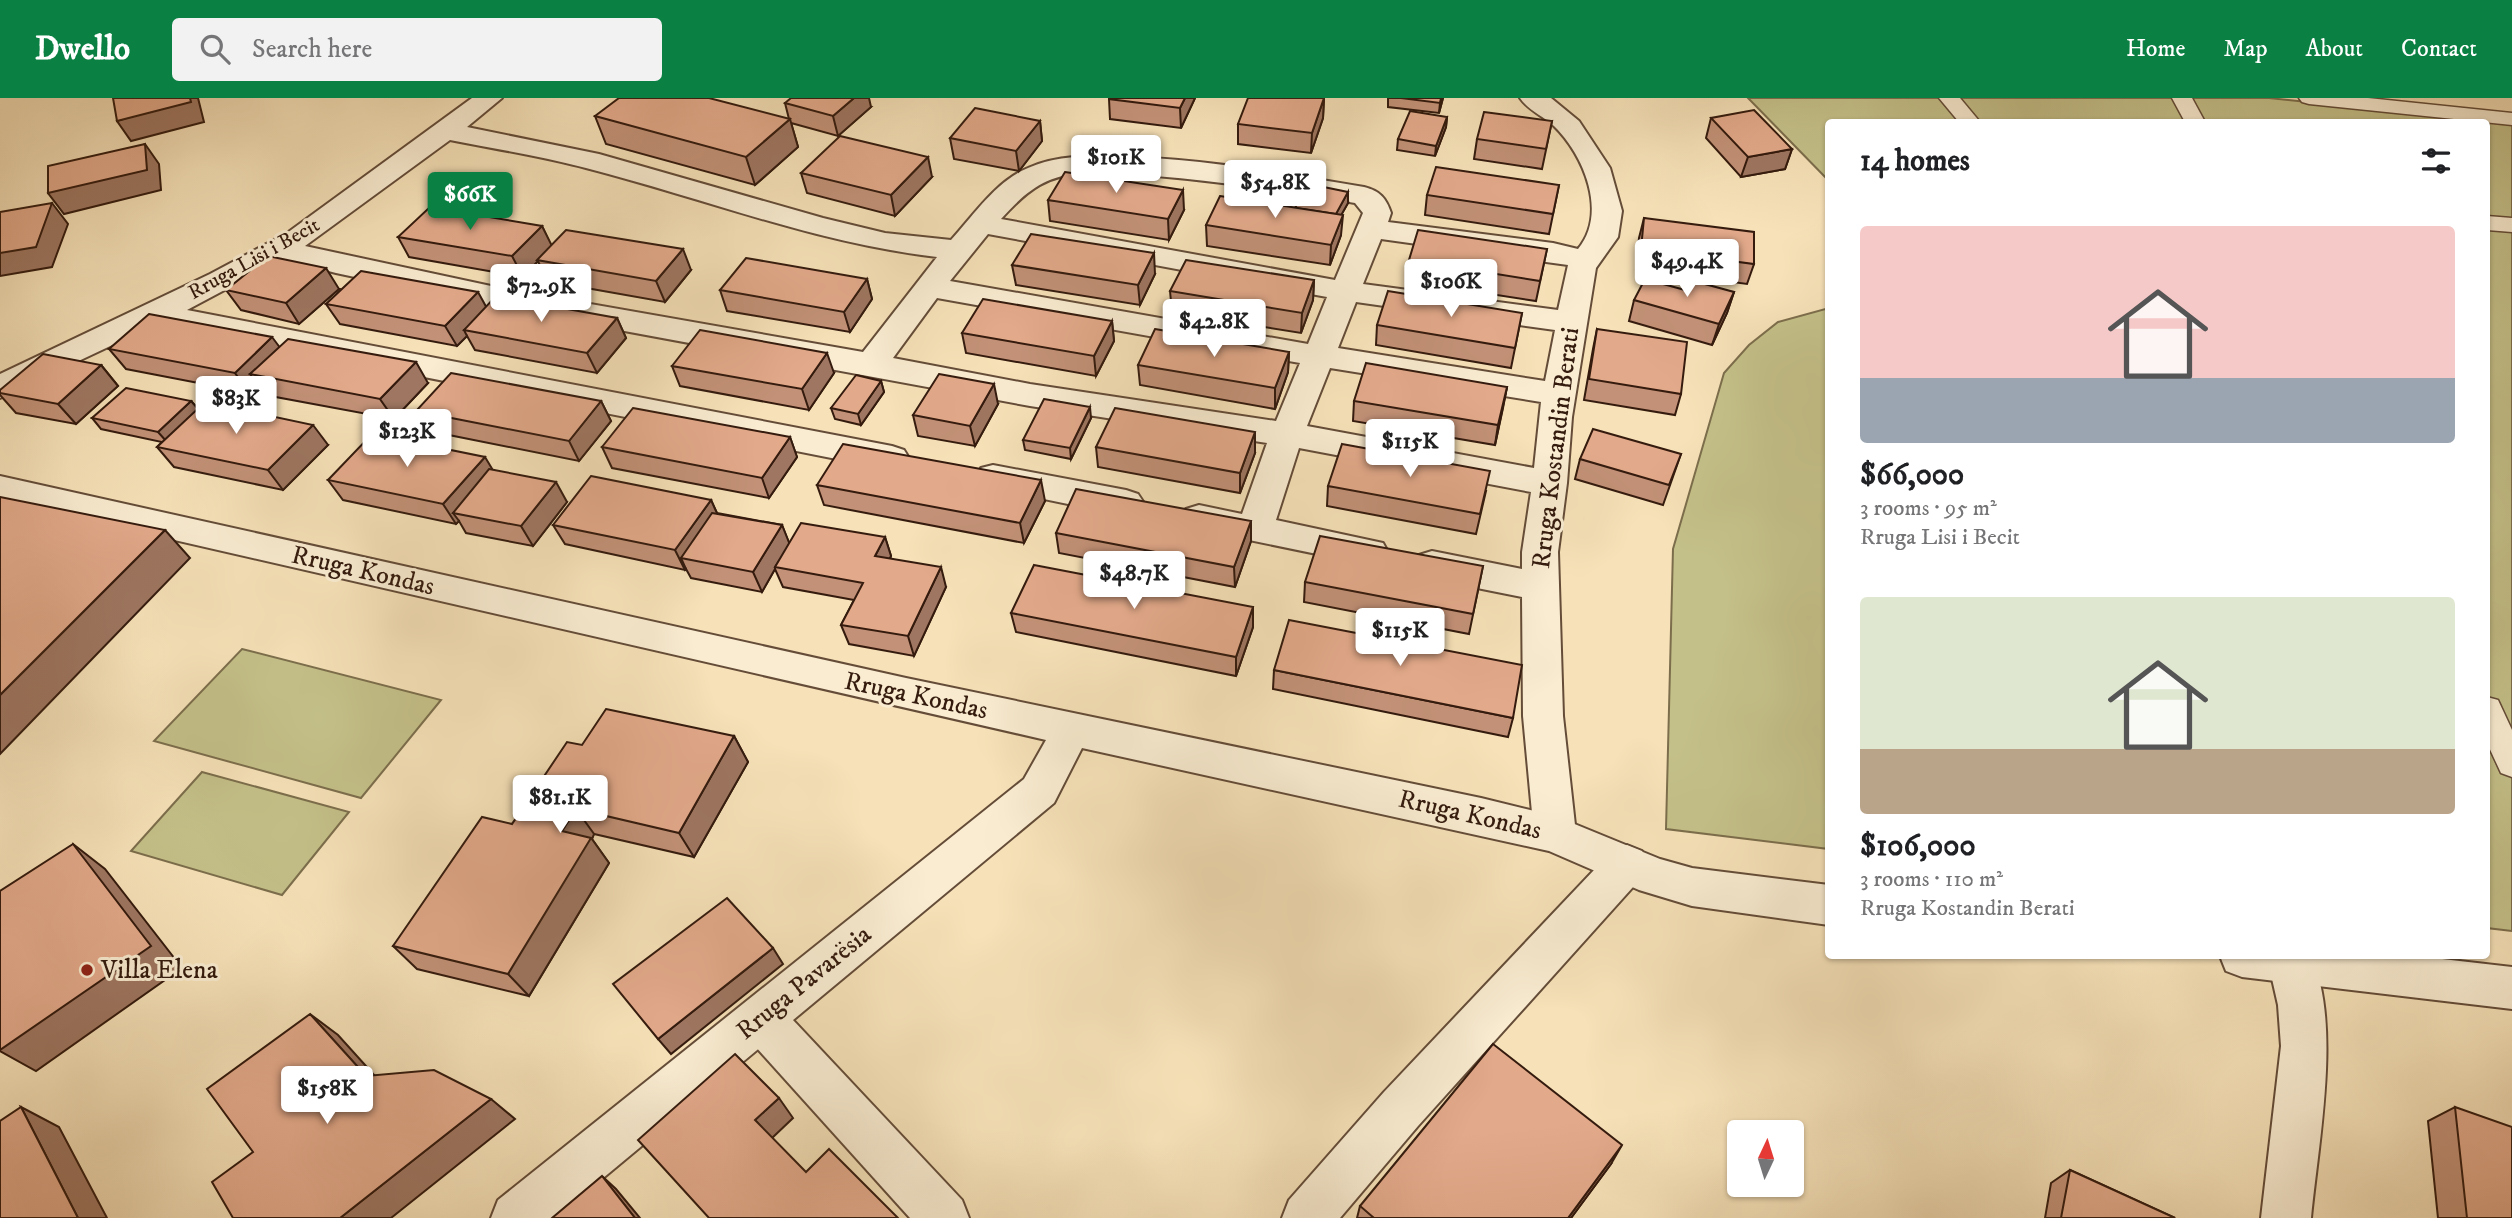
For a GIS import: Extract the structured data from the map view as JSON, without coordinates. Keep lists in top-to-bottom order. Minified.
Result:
{"streets":{"street":["Rruga Lisi i Becit","Rruga Kostandin Berati","Rruga Kondas","Rruga Pavarësia"]},"crossings":[["Rruga Kostandin Berati","Rruga Kondas"],["Rruga Kondas","Rruga Pavarësia"]],"places":["Villa Elena"],"north":"top","page":{"header":"Dwello","search":"Search here","nav":["Home","Map","About","Contact"],"heading":"14 homes","price":["$101K","$54.8K","$66K","$49.4K","$106K","$72.9K","$42.8K","$83K","$123K","$115K","$48.7K","$115K","$81.1K","$158K"],"list":[{"name":"$66,000","note":"3 rooms · 95 m² · Rruga Lisi i Becit"},{"name":"$106,000","note":"3 rooms · 110 m² · Rruga Kostandin Berati"}]}}
